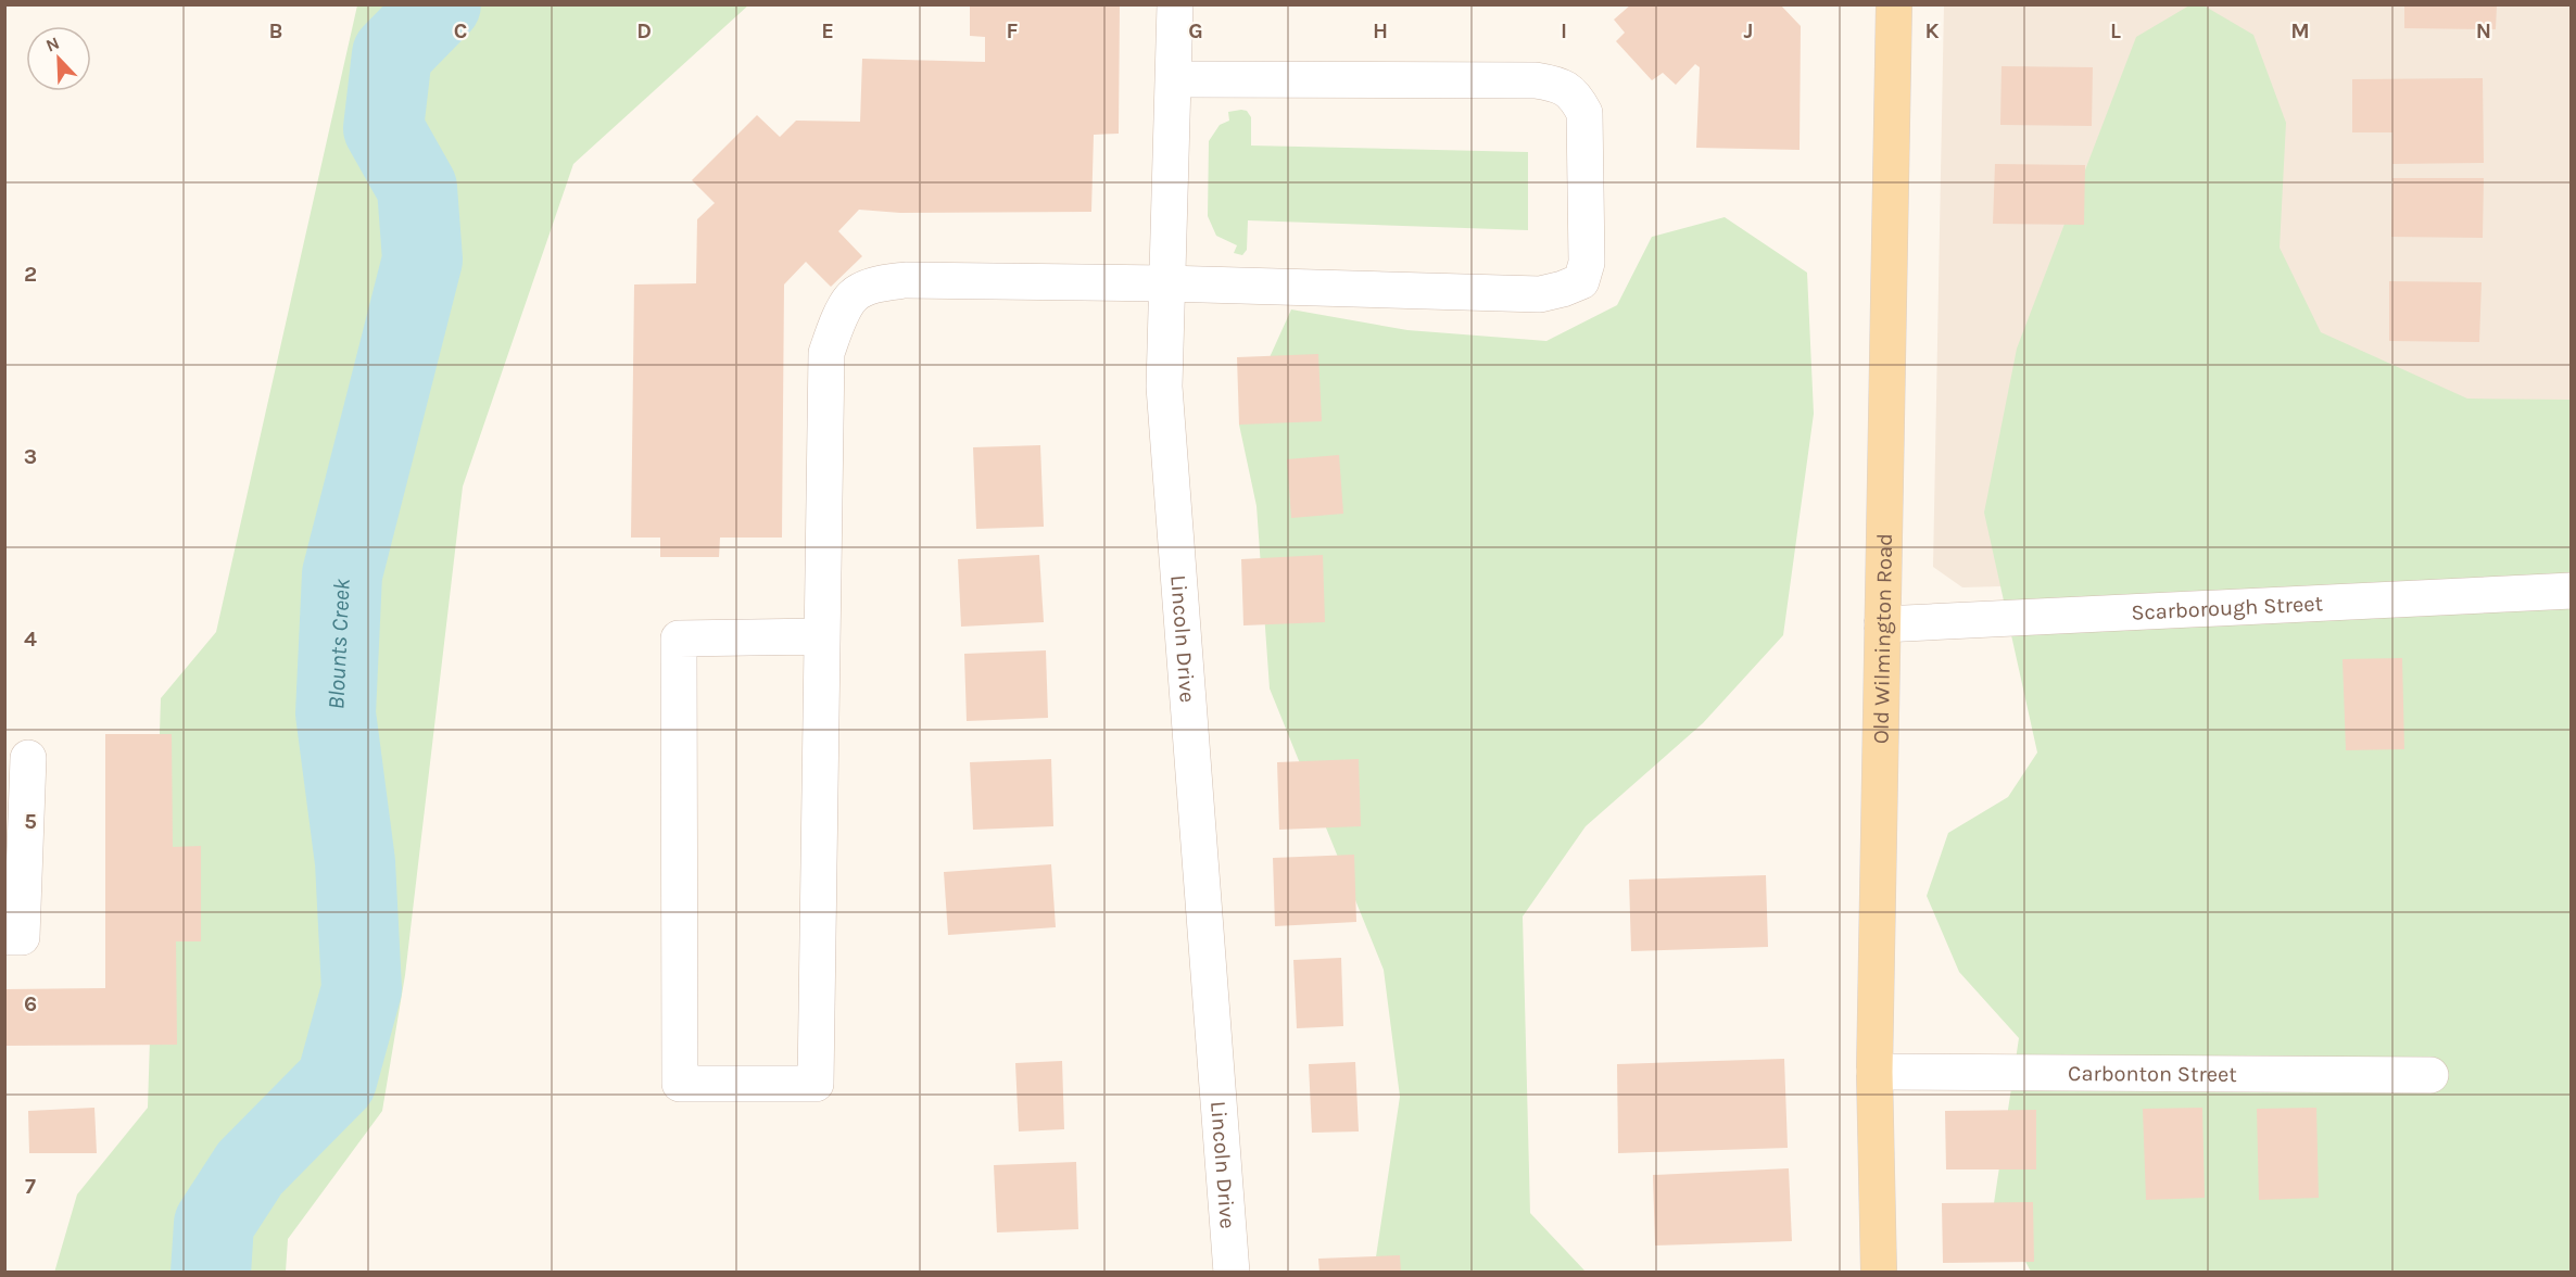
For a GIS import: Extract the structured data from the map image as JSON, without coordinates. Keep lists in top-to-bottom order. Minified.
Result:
{"streets":{"main road":["Old Wilmington Road"],"street":["Scarborough Street","Lincoln Drive","Carbonton Street"]},"crossings":[["Scarborough Street","Old Wilmington Road"],["Old Wilmington Road","Carbonton Street"]],"water":["Blounts Creek"],"north":"top left","grid":{"columns":["B","C","D","E","F","G","H","I","J","K","L","M","N"],"rows":["2","3","4","5","6","7"]}}
